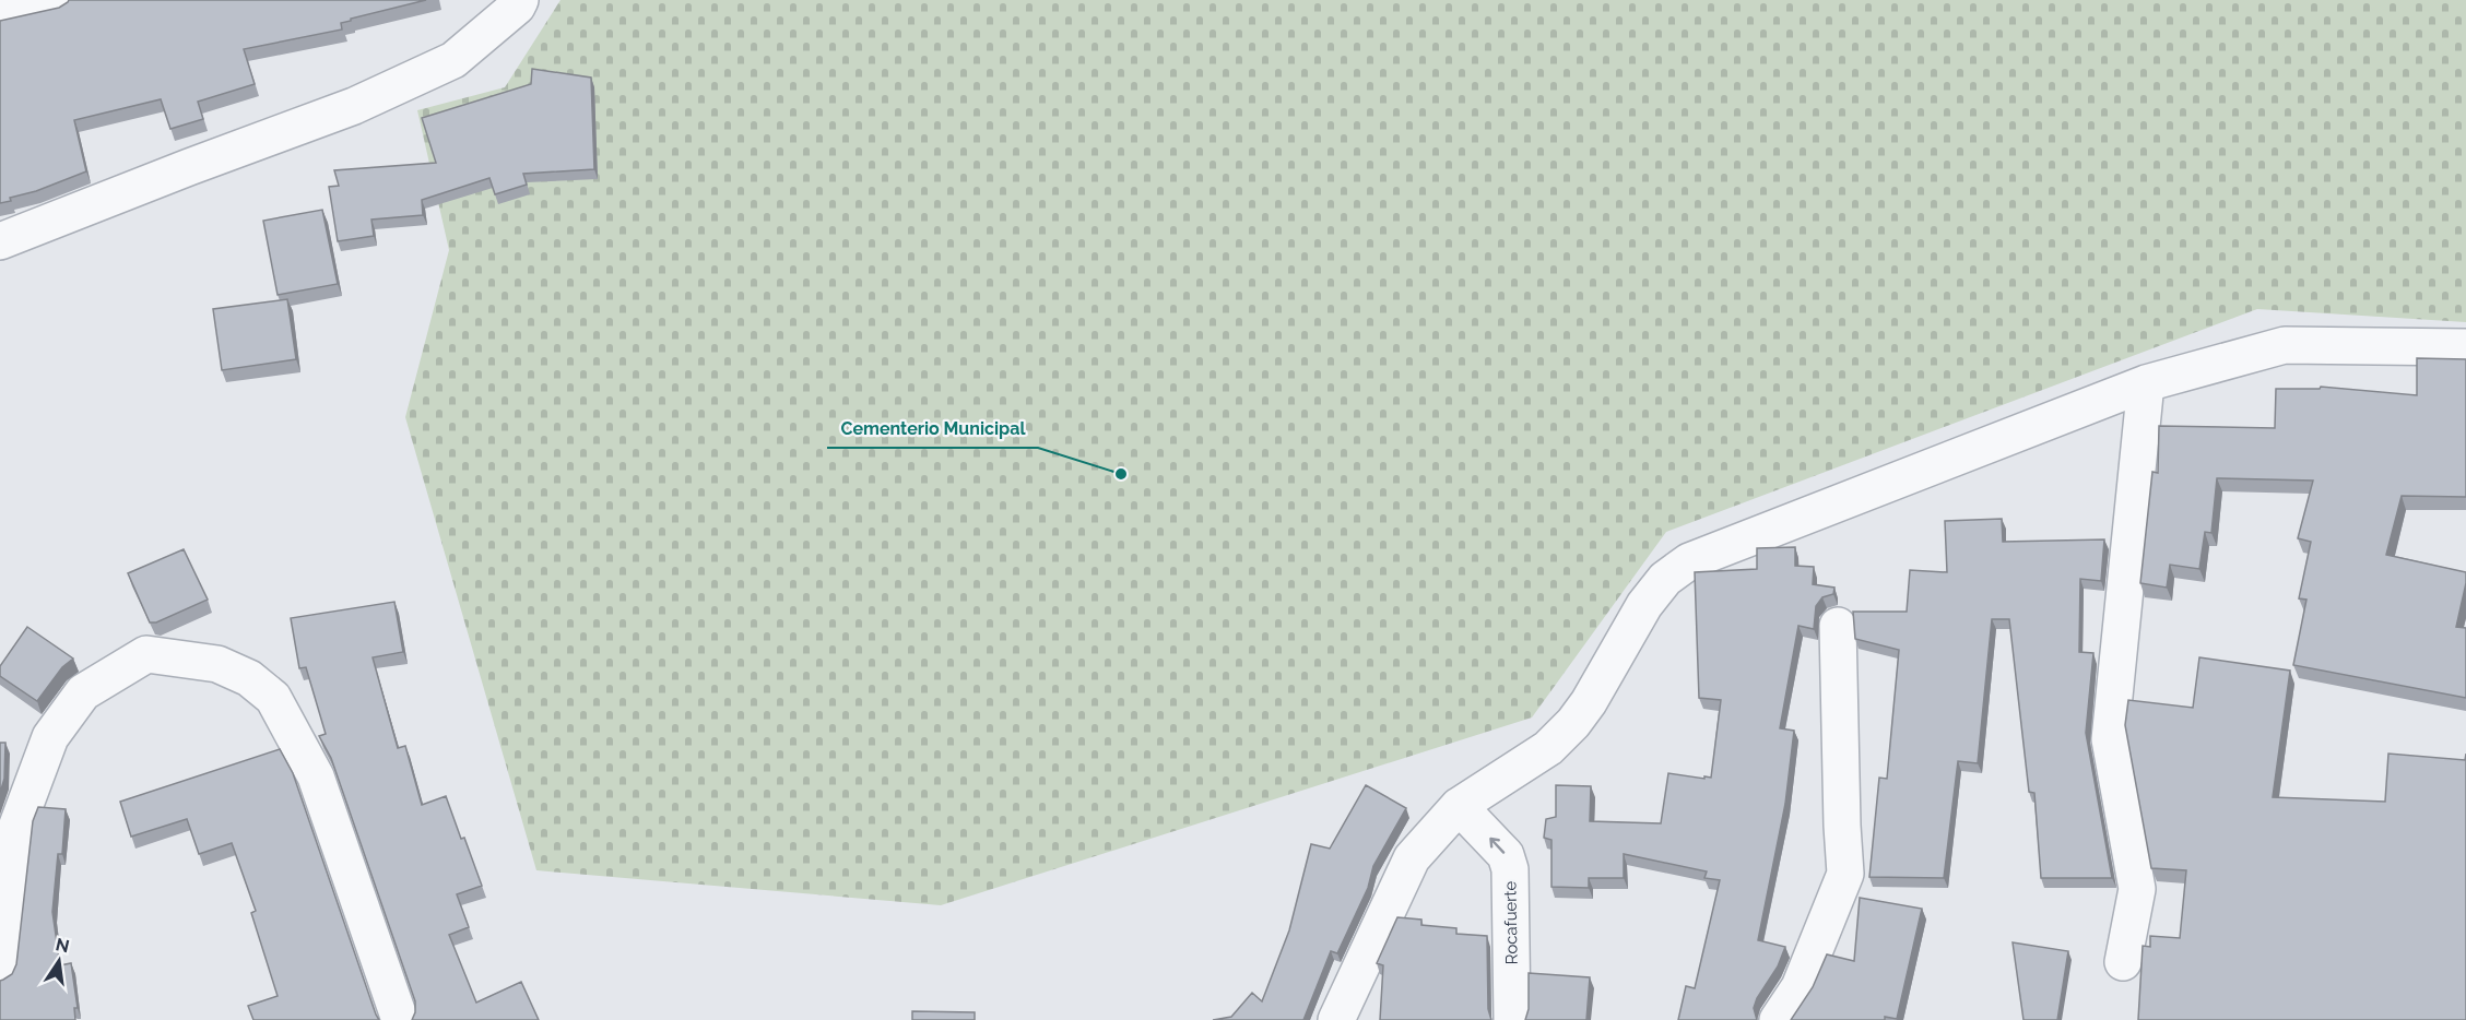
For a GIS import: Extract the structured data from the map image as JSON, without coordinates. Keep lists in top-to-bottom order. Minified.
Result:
{"streets":{"street":["Rocafuerte"]},"one_way":["Rocafuerte"],"places":["Cementerio Municipal"],"north":"top"}
